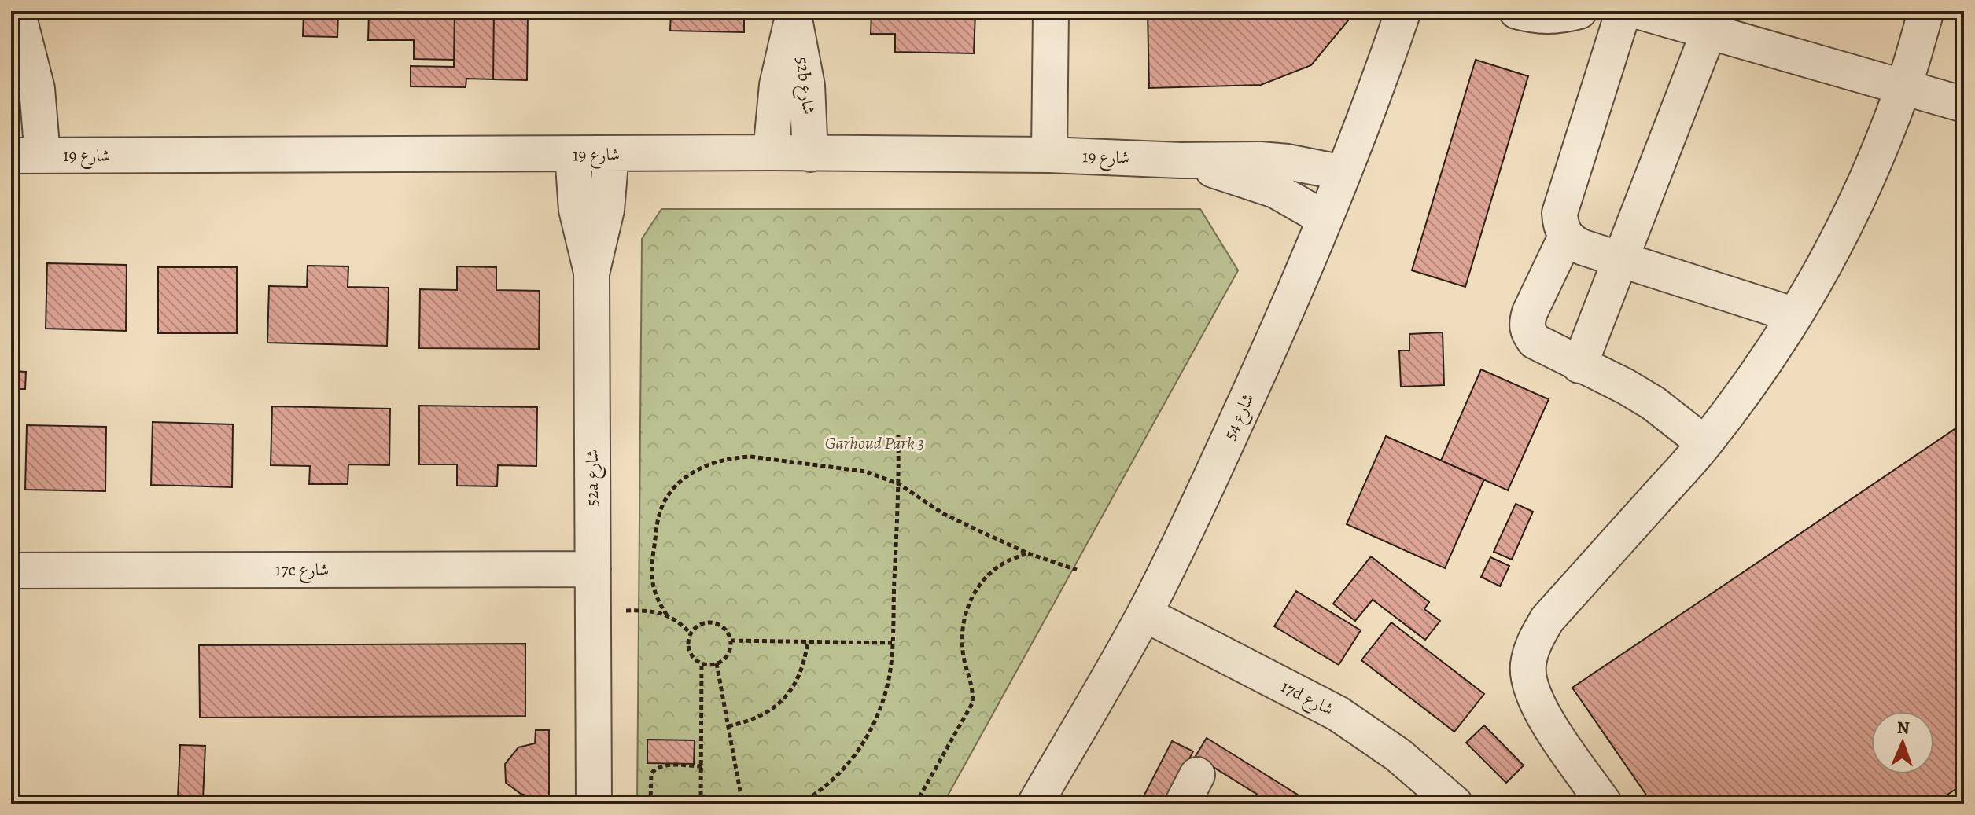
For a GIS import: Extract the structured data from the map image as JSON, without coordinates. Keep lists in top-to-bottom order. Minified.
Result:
{"streets":{"street":["52b شارع","شارع 19","شارع 54","52a شارع","17c شارع","17d شارع"]},"crossings":[["52b شارع","شارع 19"],["شارع 19","شارع 54"],["شارع 19","52a شارع"],["شارع 54","17d شارع"],["52a شارع","17c شارع"]],"parks":["Garhoud Park 3"],"north":"top"}
